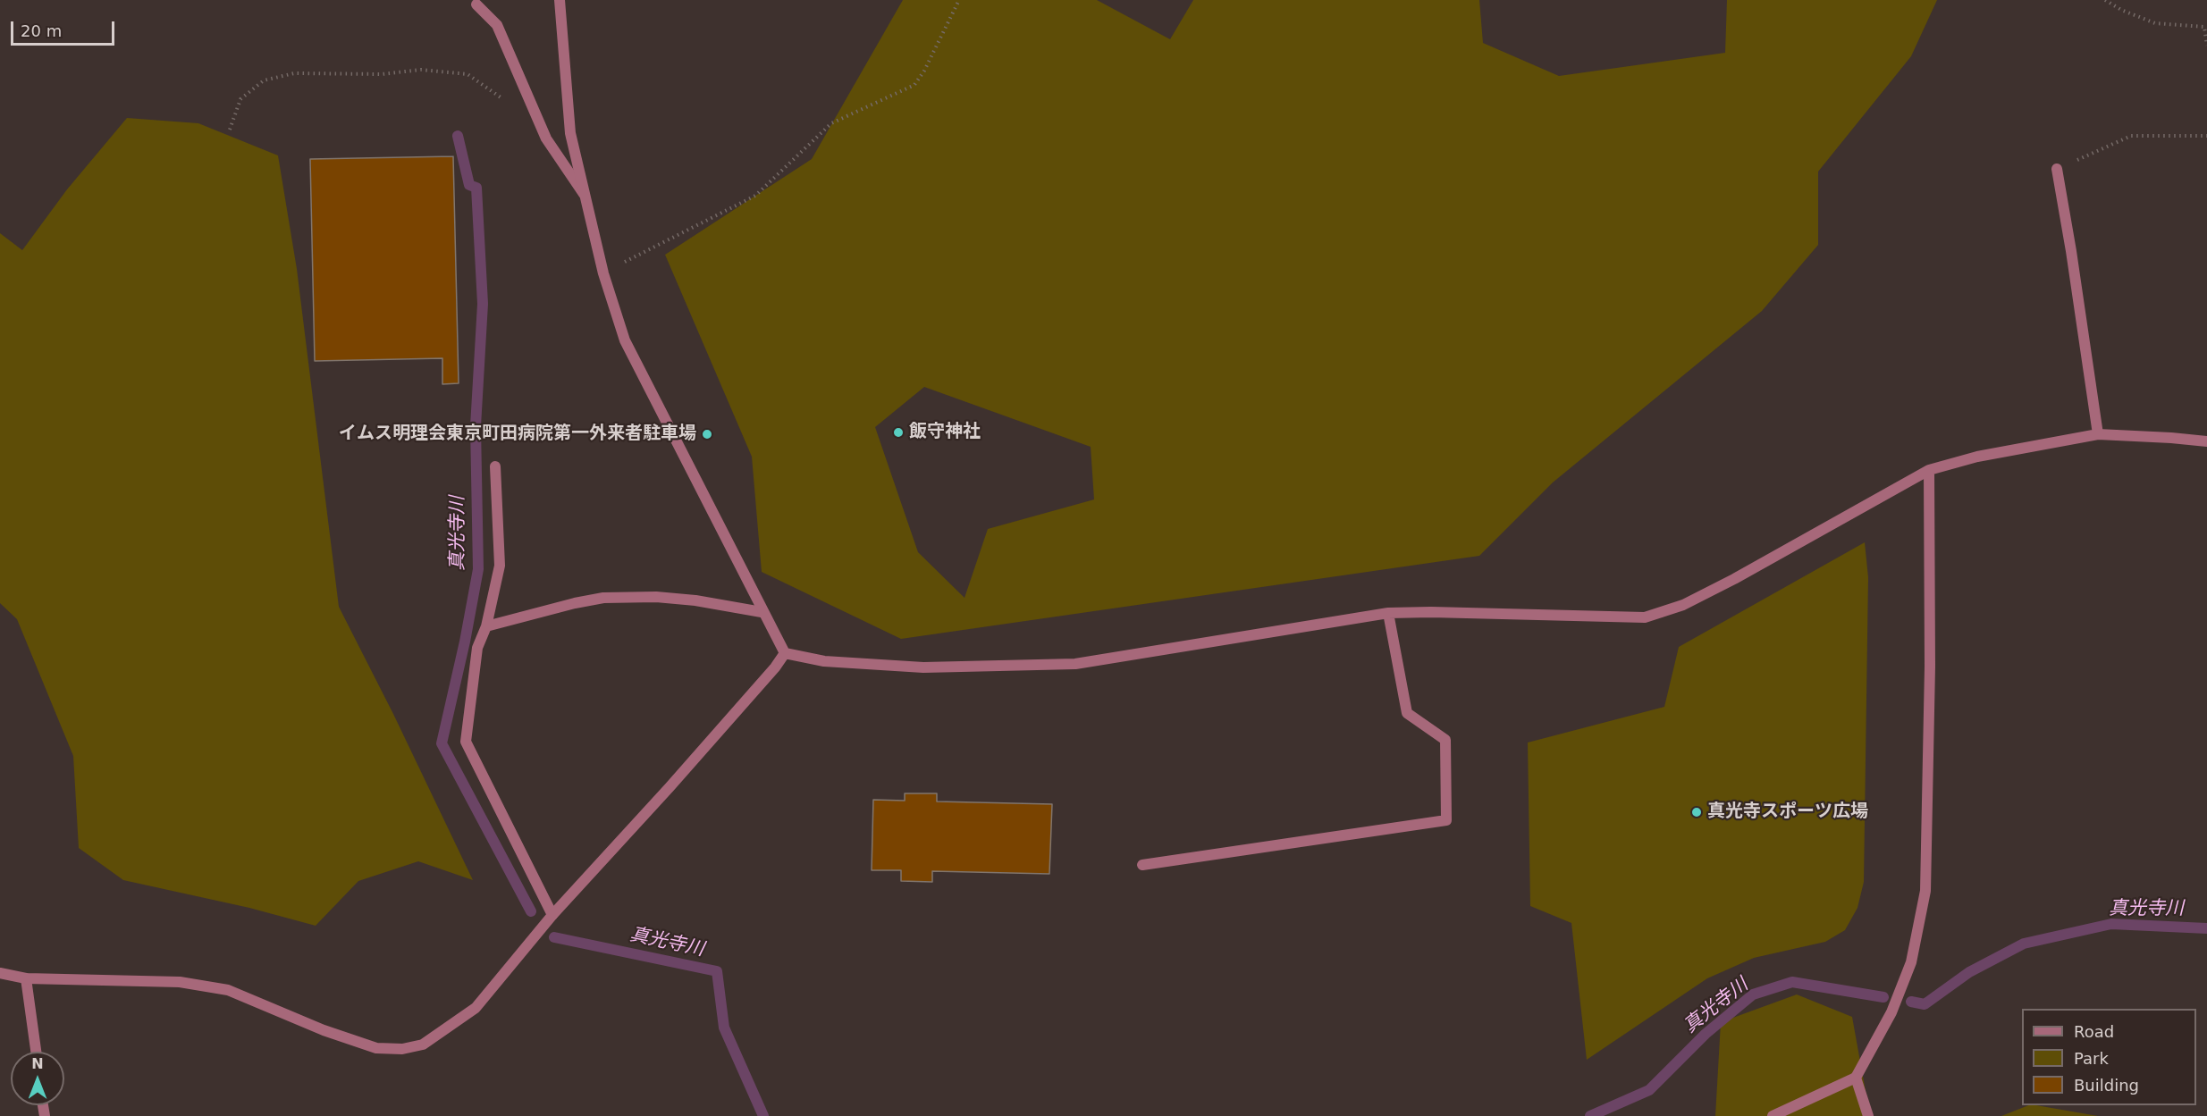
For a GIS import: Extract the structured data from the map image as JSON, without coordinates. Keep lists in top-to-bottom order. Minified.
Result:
{"water":["真光寺川"],"places":["飯守神社","イムス明理会東京町田病院第一外来者駐車場","真光寺スポーツ広場"],"legend":["Road","Park","Building"],"scale_bar":"20 m","north":"top"}
